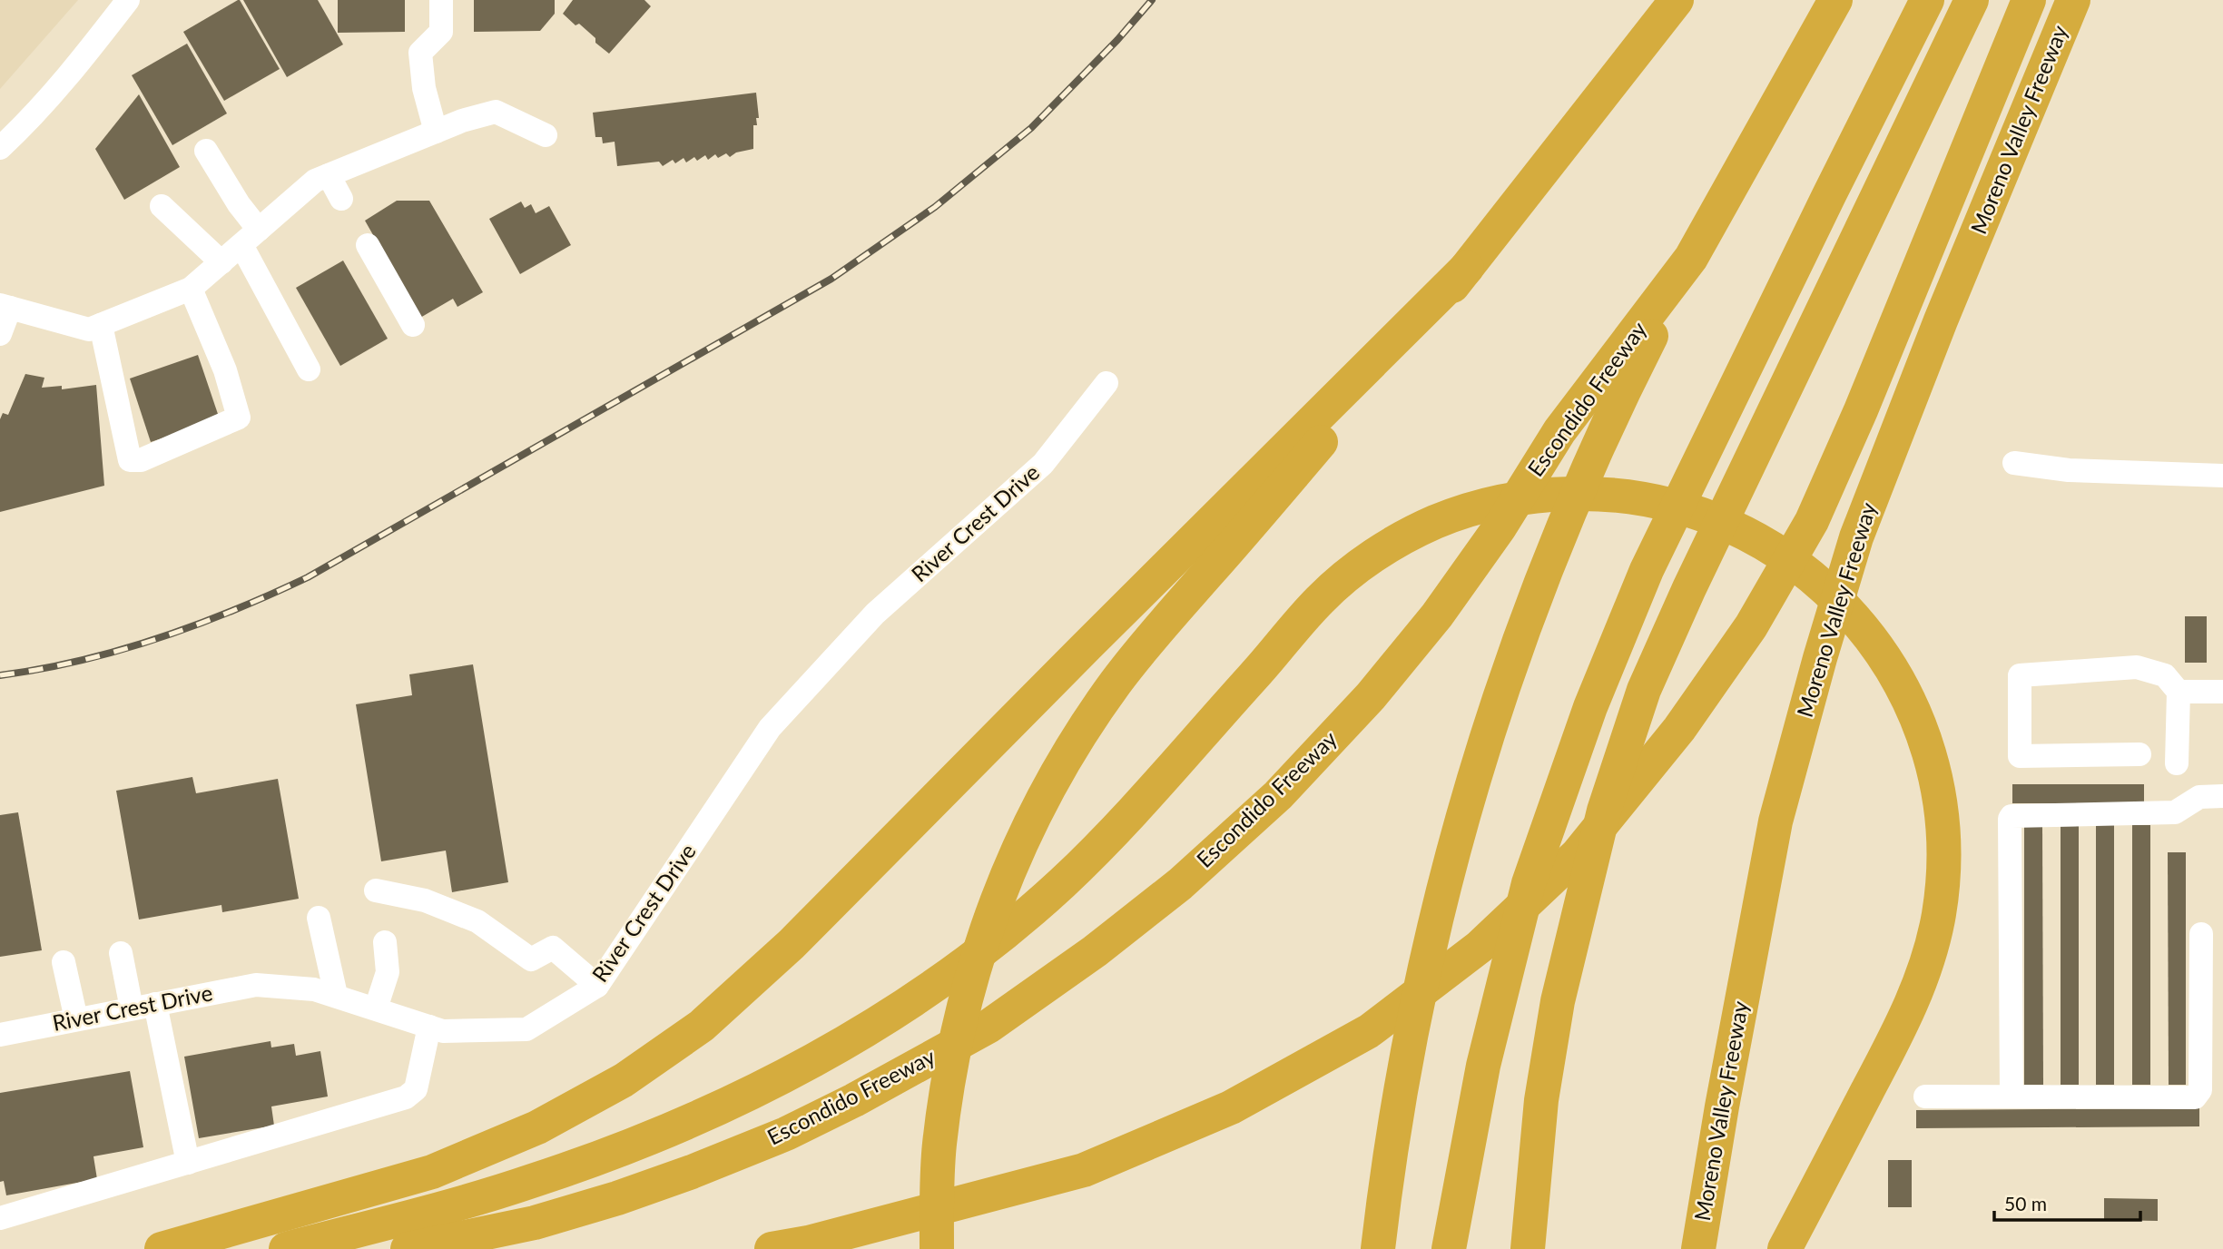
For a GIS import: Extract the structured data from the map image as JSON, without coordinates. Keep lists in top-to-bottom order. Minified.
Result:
{"streets":{"highway":["Moreno Valley Freeway","Escondido Freeway"],"street":["River Crest Drive"]},"scale_bar":"50 m"}
